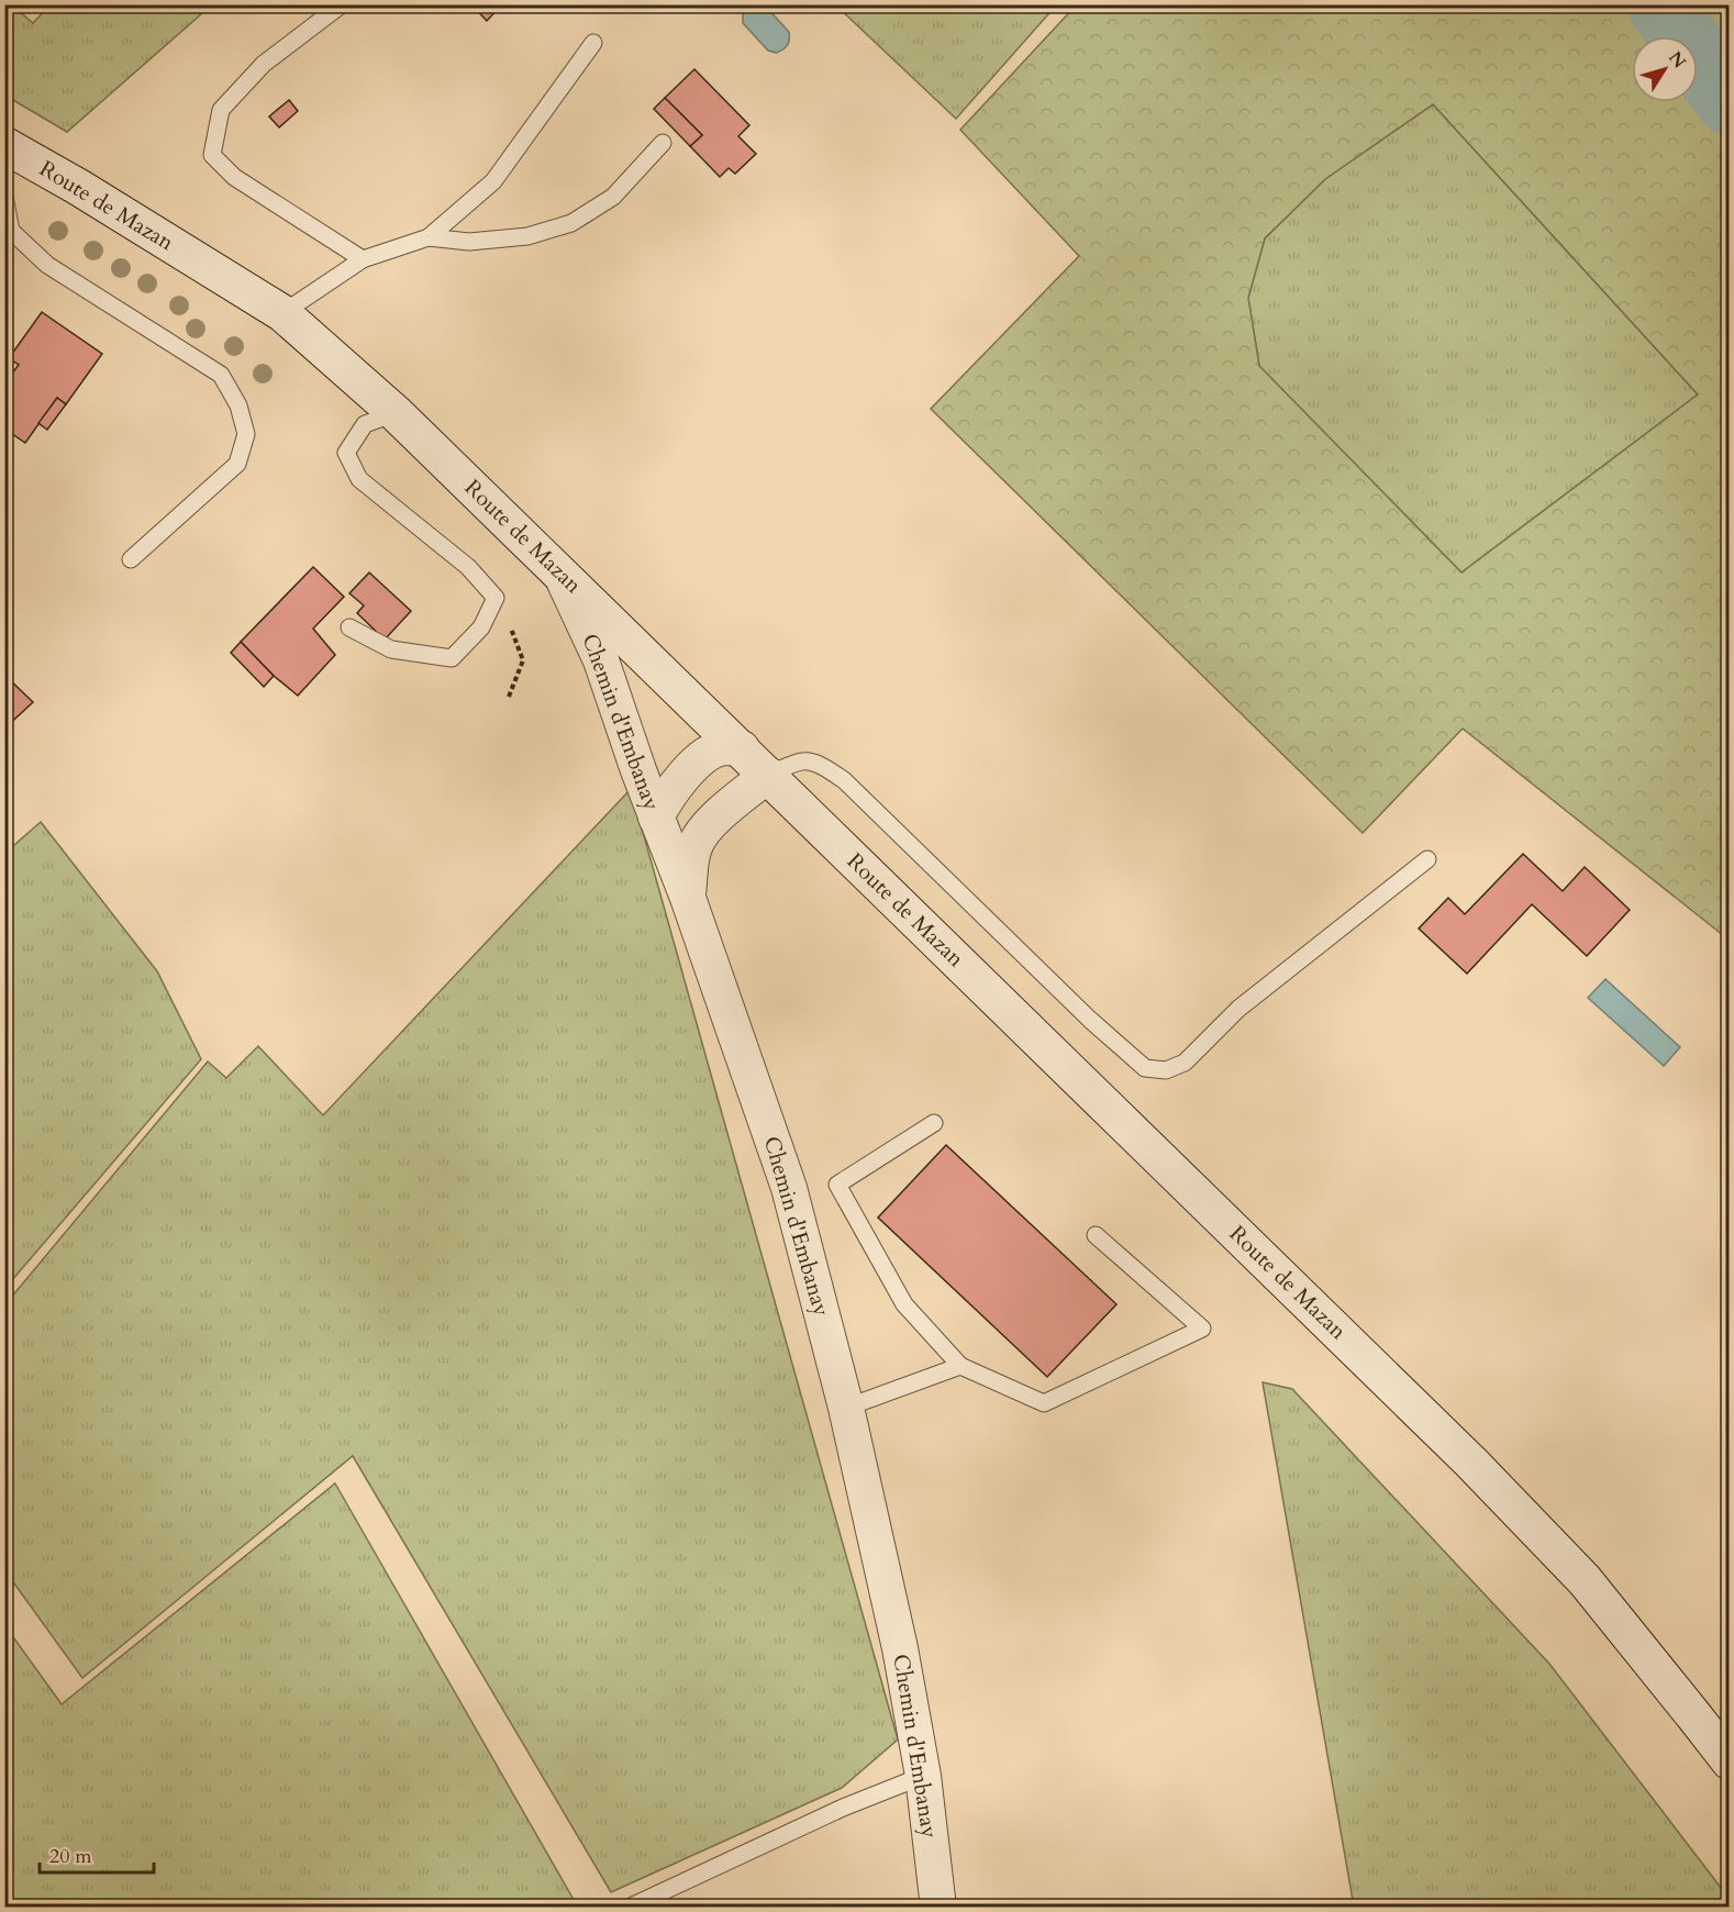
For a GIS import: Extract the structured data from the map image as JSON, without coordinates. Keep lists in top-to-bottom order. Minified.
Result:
{"streets":{"main road":["Route de Mazan"],"street":["Chemin d'Embanay"]},"crossings":[["Route de Mazan","Chemin d'Embanay"]],"scale_bar":"20 m","north":"top right"}
